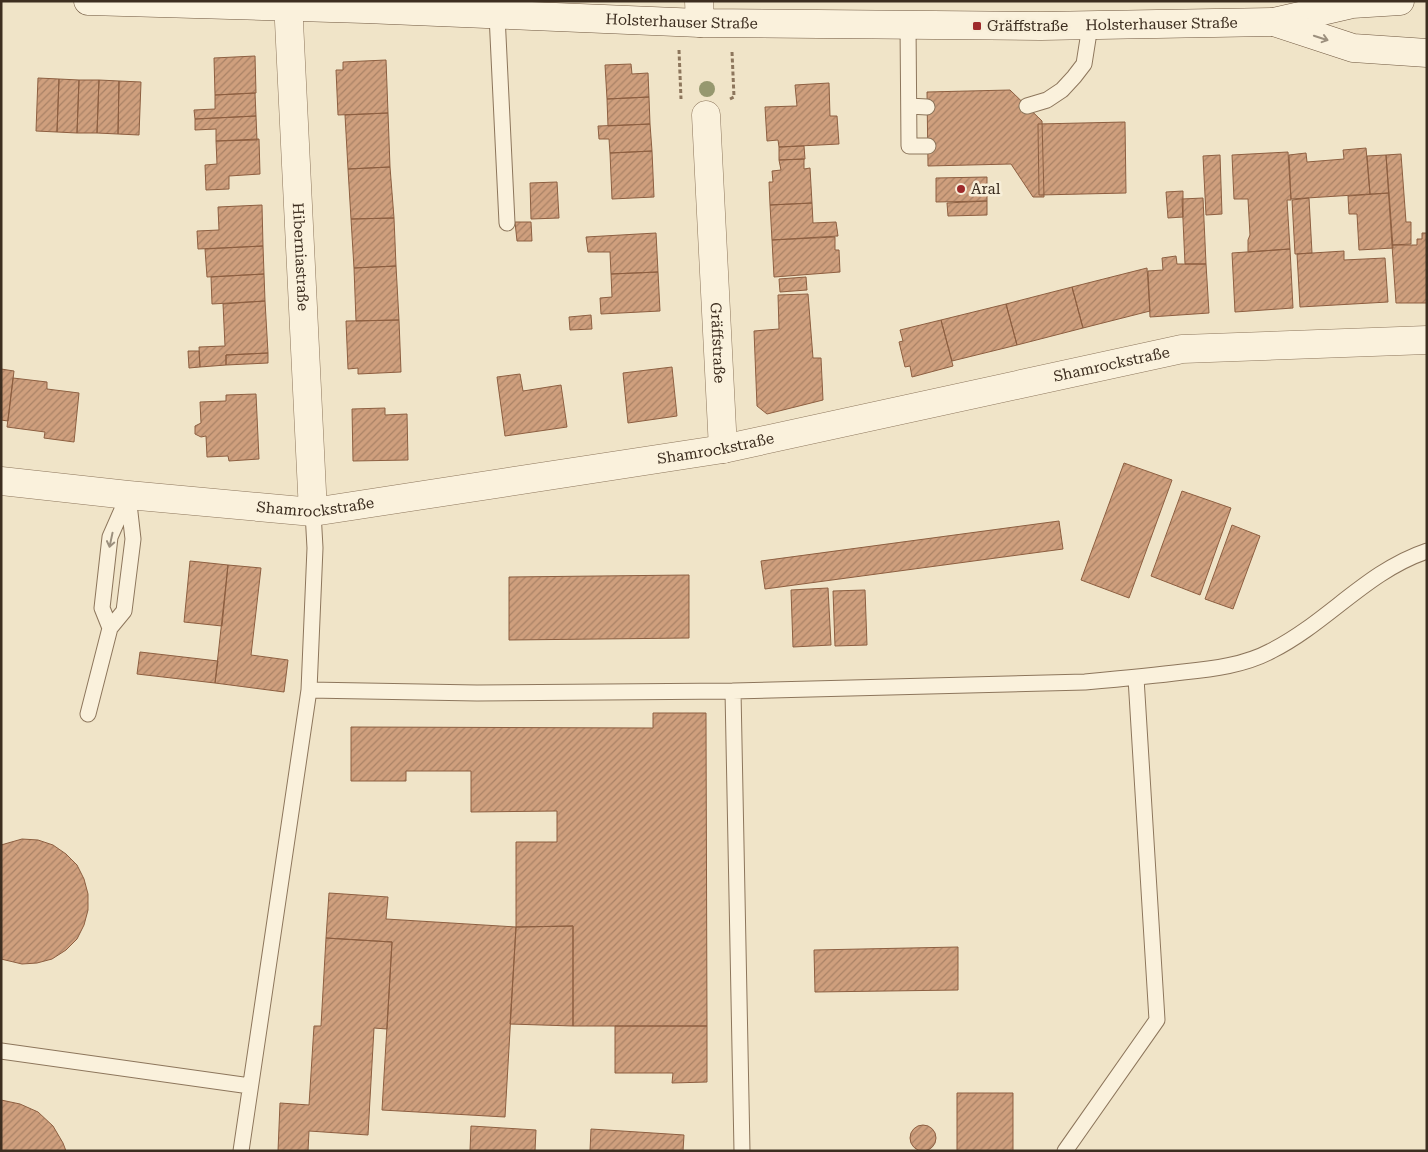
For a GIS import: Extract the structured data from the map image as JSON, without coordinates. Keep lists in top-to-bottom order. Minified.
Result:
{"streets":{"street":["Holsterhauser Straße","Hiberniastraße","Gräffstraße","Shamrockstraße"]},"crossings":[["Holsterhauser Straße","Hiberniastraße"],["Hiberniastraße","Shamrockstraße"],["Gräffstraße","Shamrockstraße"]],"places":{"transit":["Gräffstraße"],"other":["Aral"]}}
